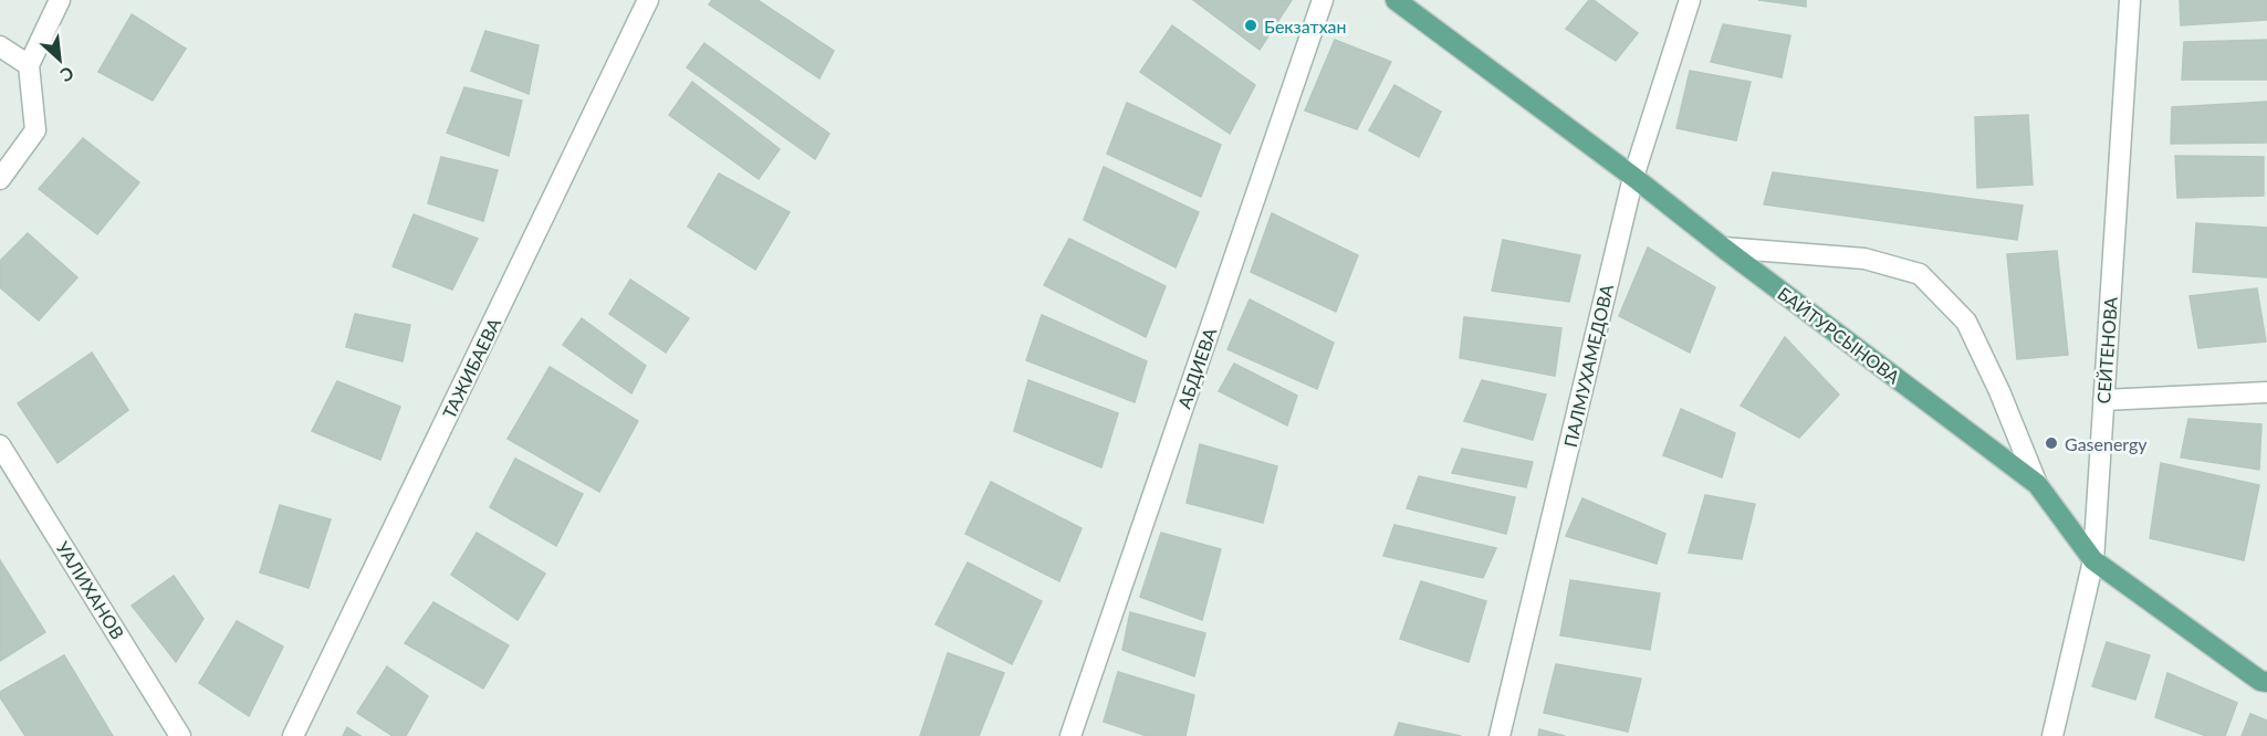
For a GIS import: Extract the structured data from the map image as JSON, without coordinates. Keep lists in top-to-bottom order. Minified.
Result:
{"streets":{"main road":["БАЙТУРСЫНОВА"],"street":["СЕЙТЕНОВА","ПАЛМУХАМЕДОВА","ТАЖИБАЕВА","АБДИЕВА","УАЛИХАНОВ"]},"crossings":[["БАЙТУРСЫНОВА","СЕЙТЕНОВА"],["БАЙТУРСЫНОВА","ПАЛМУХАМЕДОВА"]],"places":["Бекзатхан","Gasenergy"],"north":"bottom right"}
